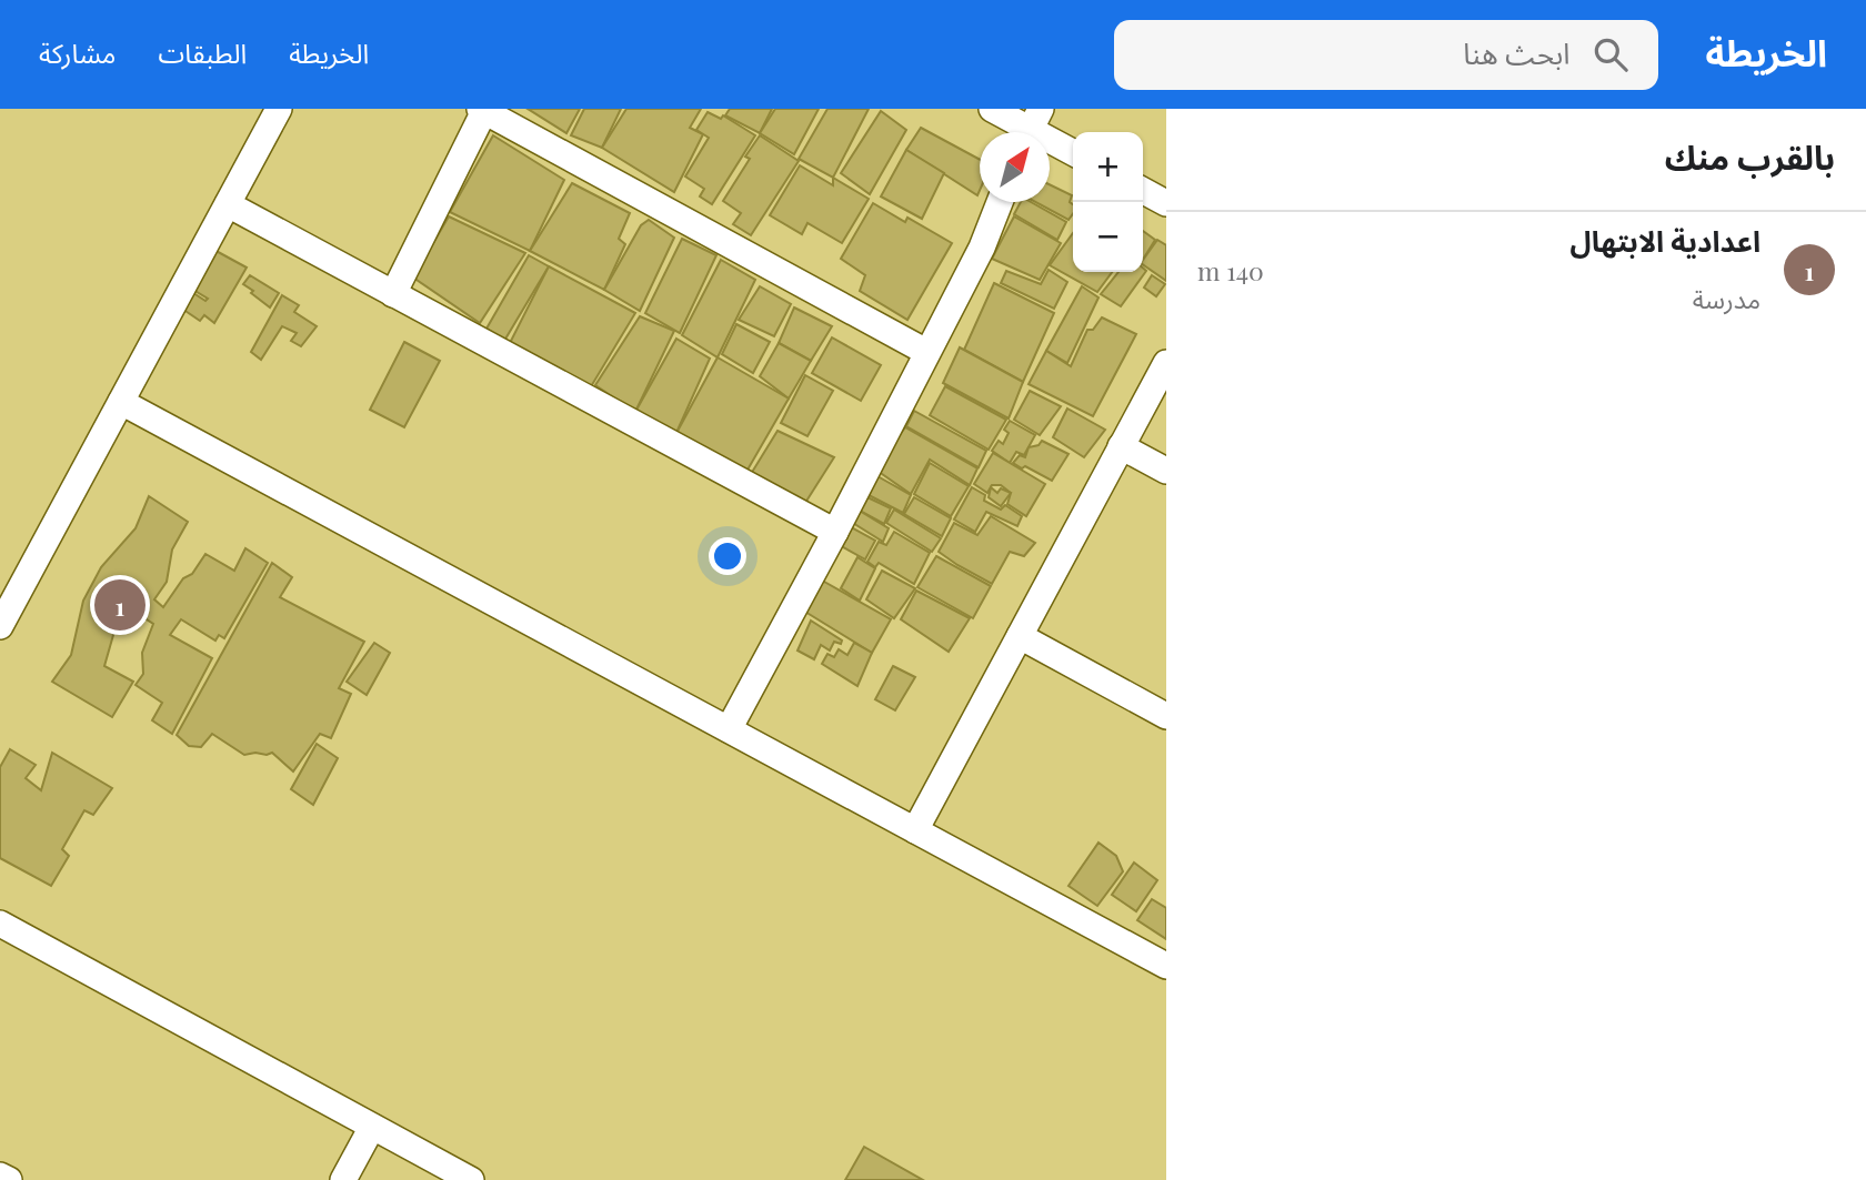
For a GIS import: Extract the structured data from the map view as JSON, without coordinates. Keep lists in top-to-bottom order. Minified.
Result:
{"north":"top right","page":{"header":"الخريطة","search":"ابحث هنا","nav":["الخريطة","الطبقات","مشاركة"],"heading":"بالقرب منك","map_buttons":["+","−"],"list":[{"mark":"1","name":"اعدادية الابتهال","note":"مدرسة","value":"140 m"}],"pins":"1"}}
